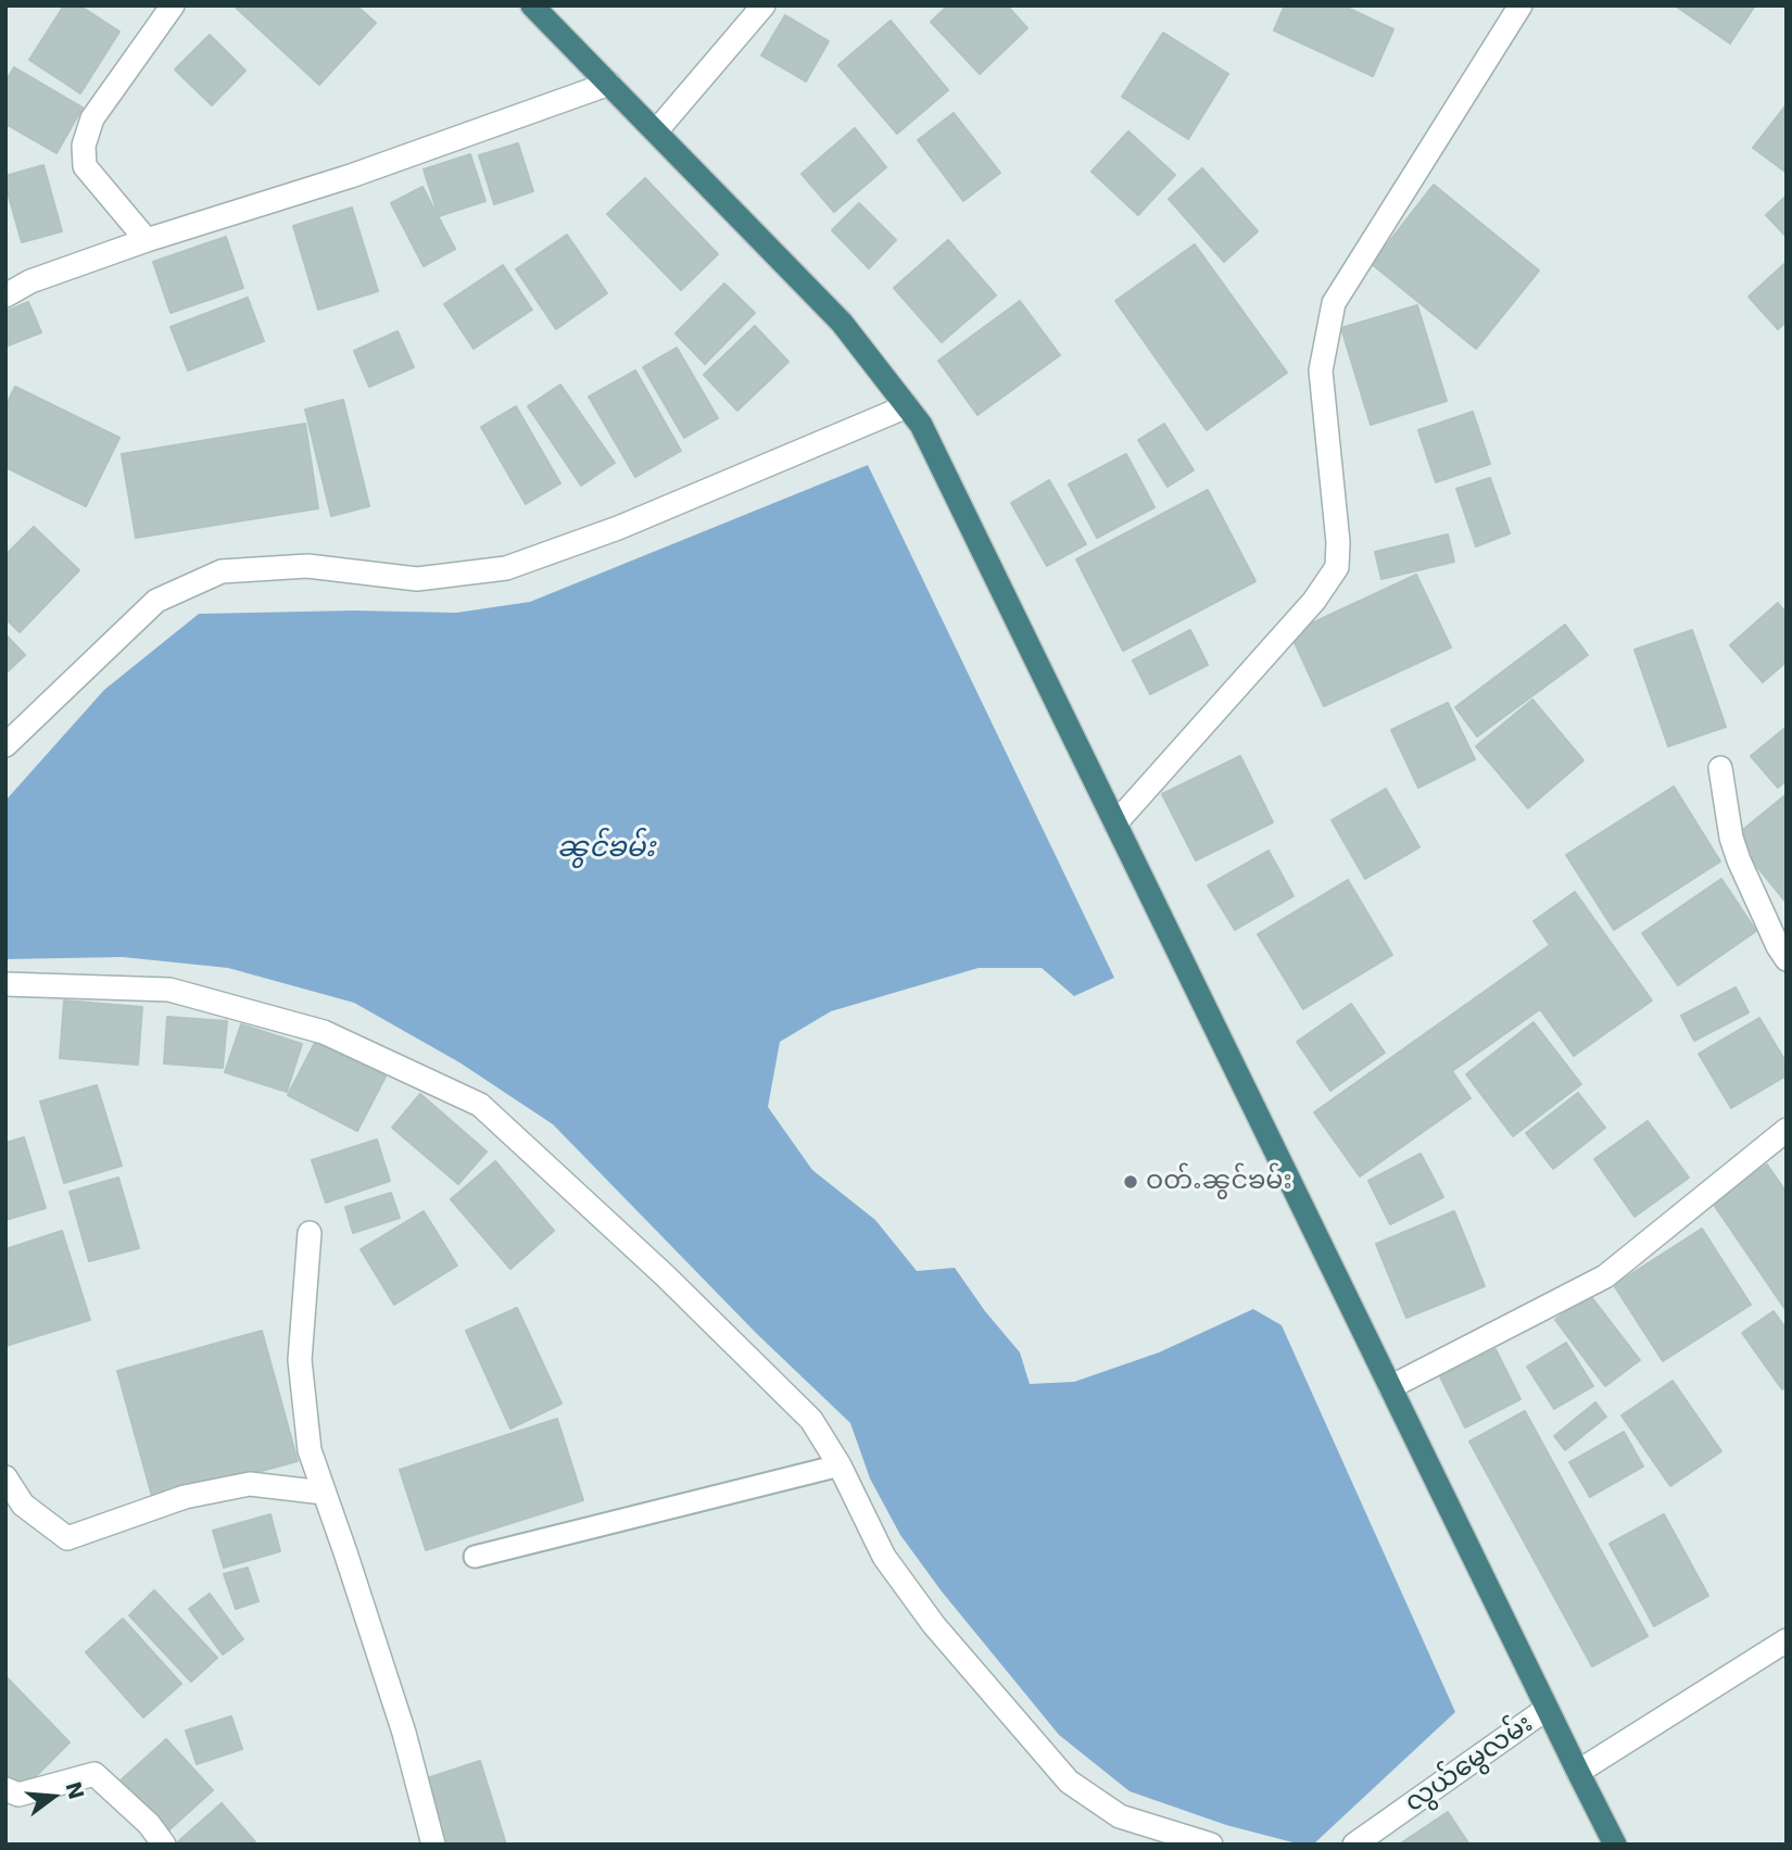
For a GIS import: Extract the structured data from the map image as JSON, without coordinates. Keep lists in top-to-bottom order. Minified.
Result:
{"streets":{"street":["လွယ်မွေလမ်း"]},"water":["ၼွင်ၶမ်း"],"places":["ဝတ်ႉၼွင်ၶမ်း"],"north":"right"}
